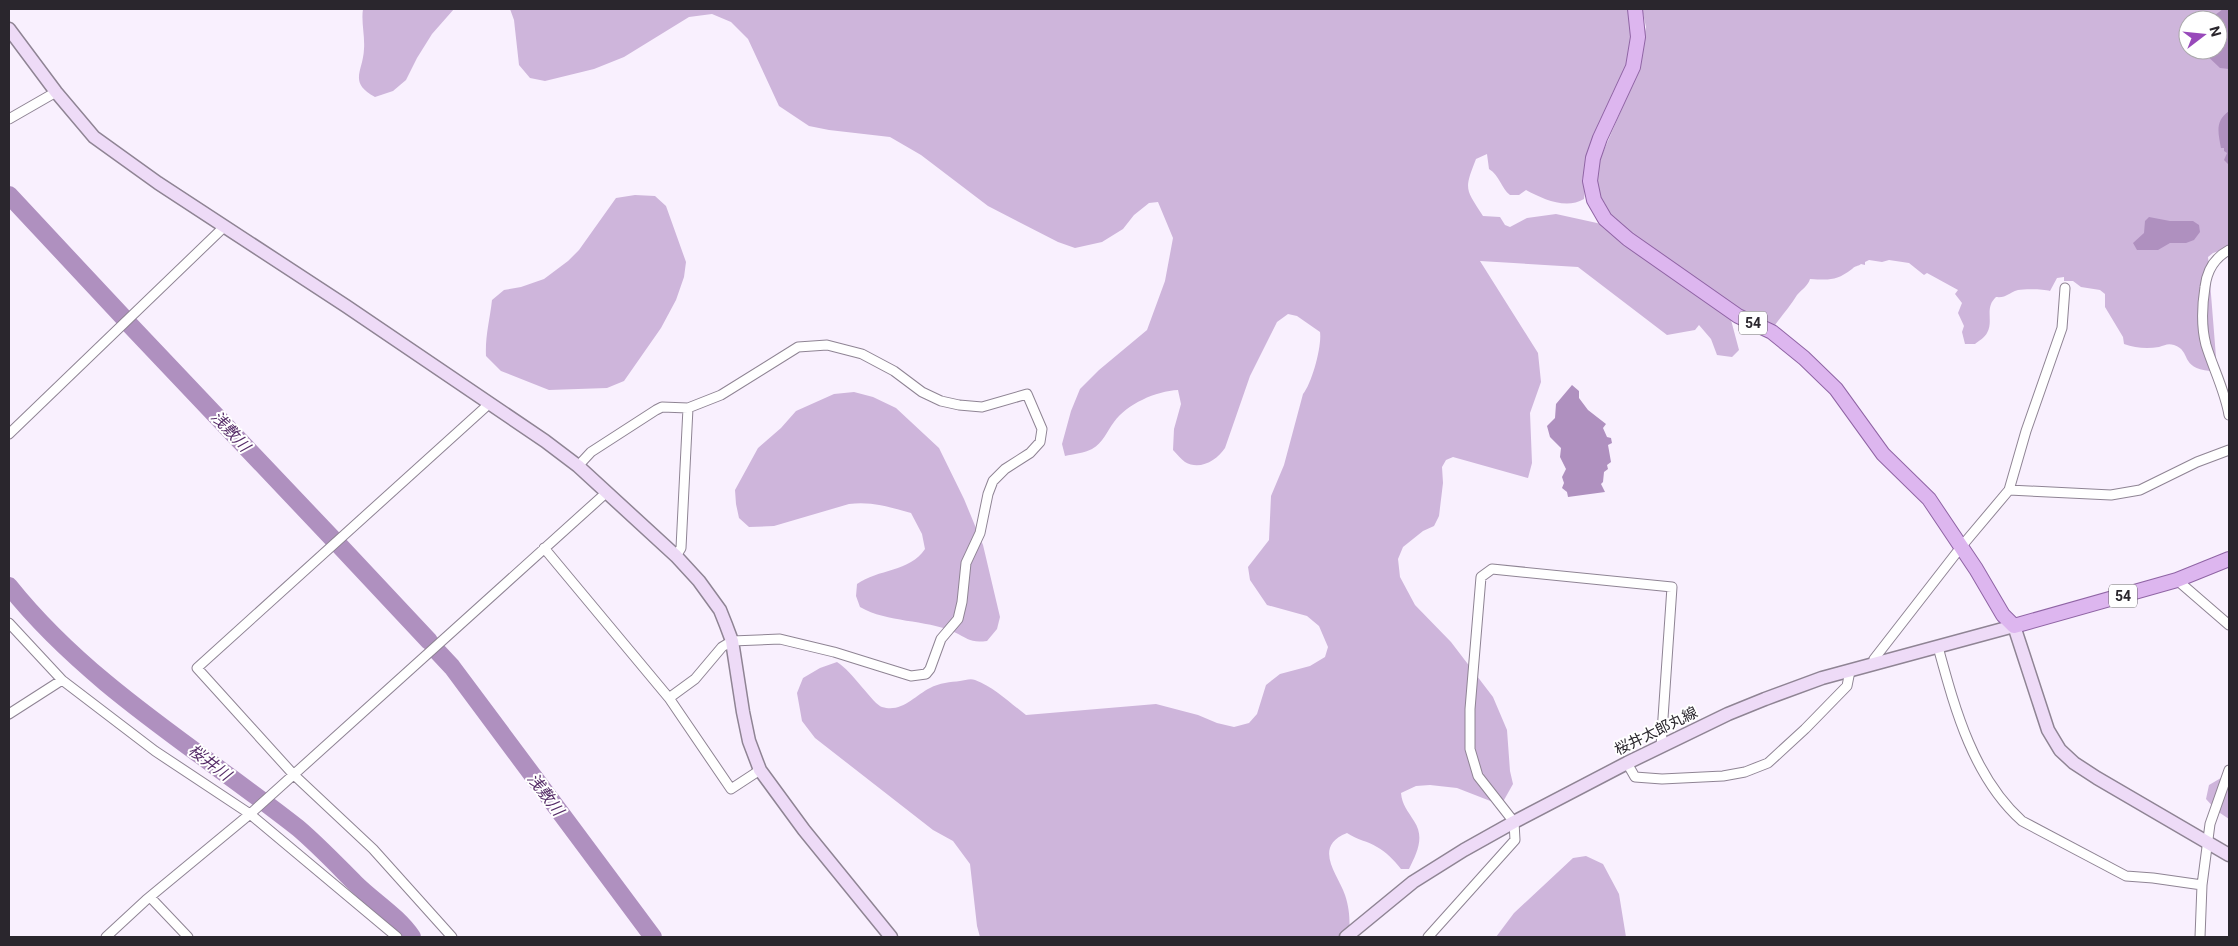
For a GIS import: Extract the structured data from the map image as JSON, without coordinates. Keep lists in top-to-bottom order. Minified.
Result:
{"streets":{"main road":["54"],"street":["桜井太郎丸線"]},"crossings":[["54","桜井太郎丸線"]],"water":["浅敷川","桜井川"],"north":"right"}
